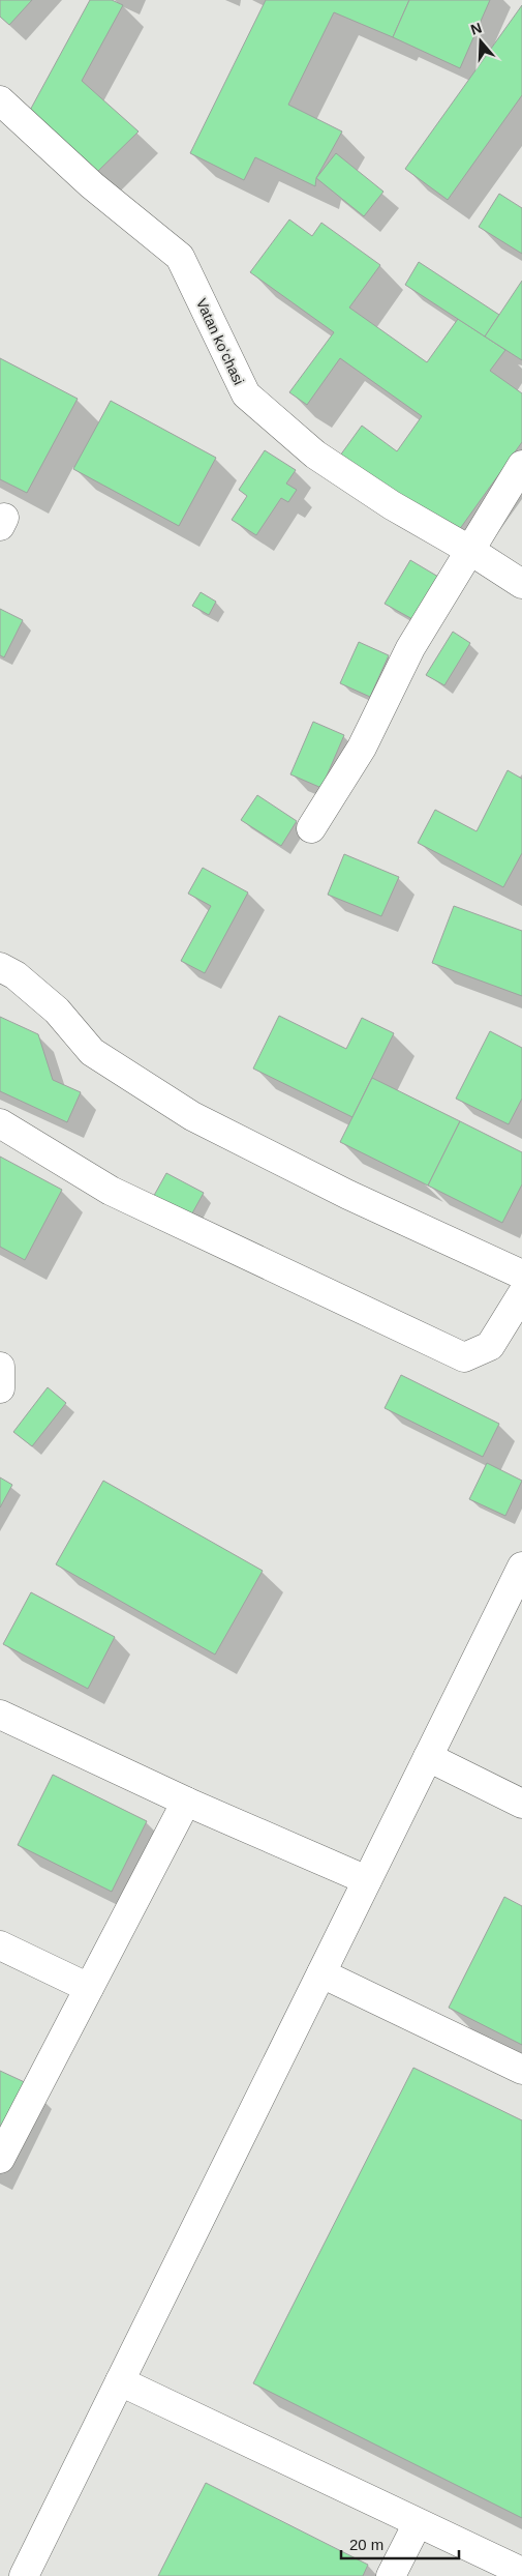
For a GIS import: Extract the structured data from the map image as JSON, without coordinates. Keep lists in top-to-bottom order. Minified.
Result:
{"streets":{"street":["Vatan koʻchasi"]},"scale_bar":"20 m","north":"top"}
